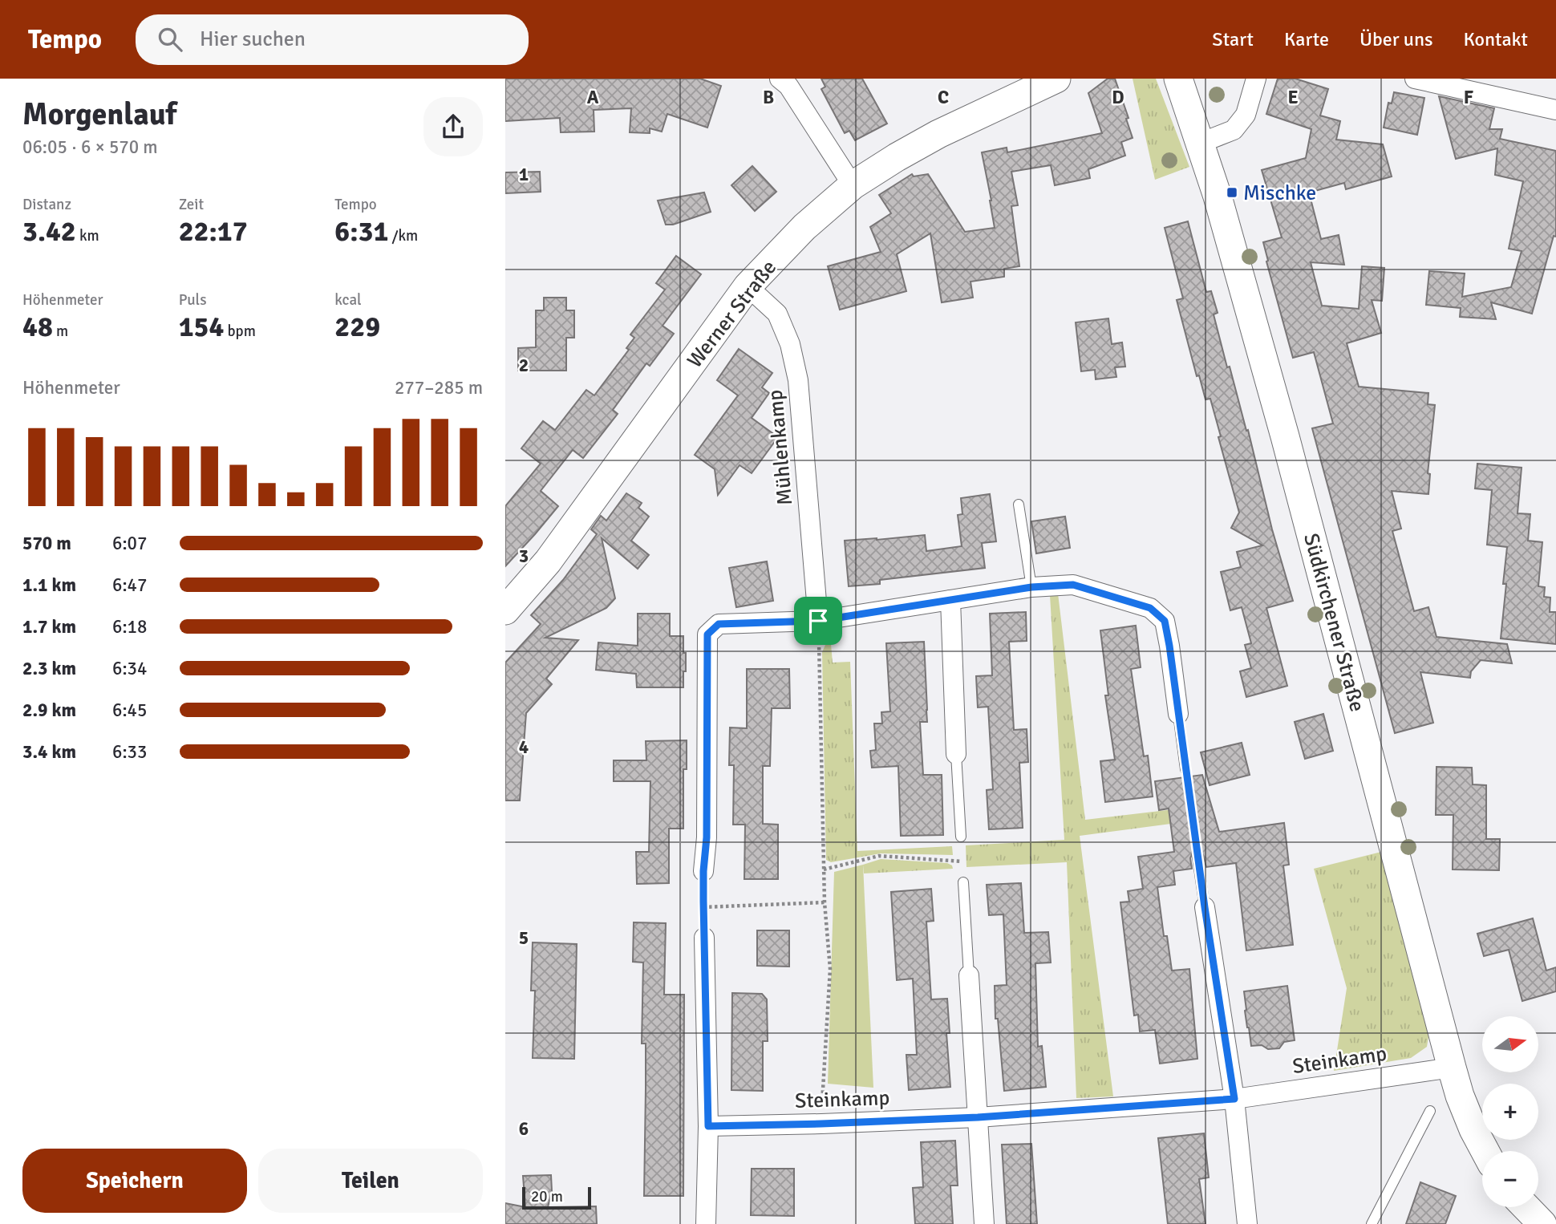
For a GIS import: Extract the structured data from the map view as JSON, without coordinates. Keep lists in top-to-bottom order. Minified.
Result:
{"streets":{"street":["Werner Straße","Mühlenkamp","Südkirchener Straße","Steinkamp"]},"crossings":[["Werner Straße","Mühlenkamp"],["Südkirchener Straße","Steinkamp"]],"places":{"transit":["Mischke"]},"scale_bar":"20 m","north":"right","page":{"header":"Tempo","search":"Hier suchen","nav":["Start","Karte","Über uns","Kontakt"],"heading":["Morgenlauf","06:05 · 6 × 570 m"],"stats":[["Distanz","3.42 km"],["Zeit","22:17"],["Tempo","6:31 /km"],["Höhenmeter","48 m"],["Puls","154 bpm"],["kcal","229"]],"chart":["Höhenmeter","277–285 m"],"list":[{"name":"570 m","note":"6:07"},{"name":"1.1 km","note":"6:47"},{"name":"1.7 km","note":"6:18"},{"name":"2.3 km","note":"6:34"},{"name":"2.9 km","note":"6:45"},{"name":"3.4 km","note":"6:33"}],"map_buttons":["+","−"],"buttons":["Speichern","Teilen"],"scale":"20 m"},"grid":{"columns":["A","B","C","D","E","F"],"rows":["1","2","3","4","5","6"]}}
